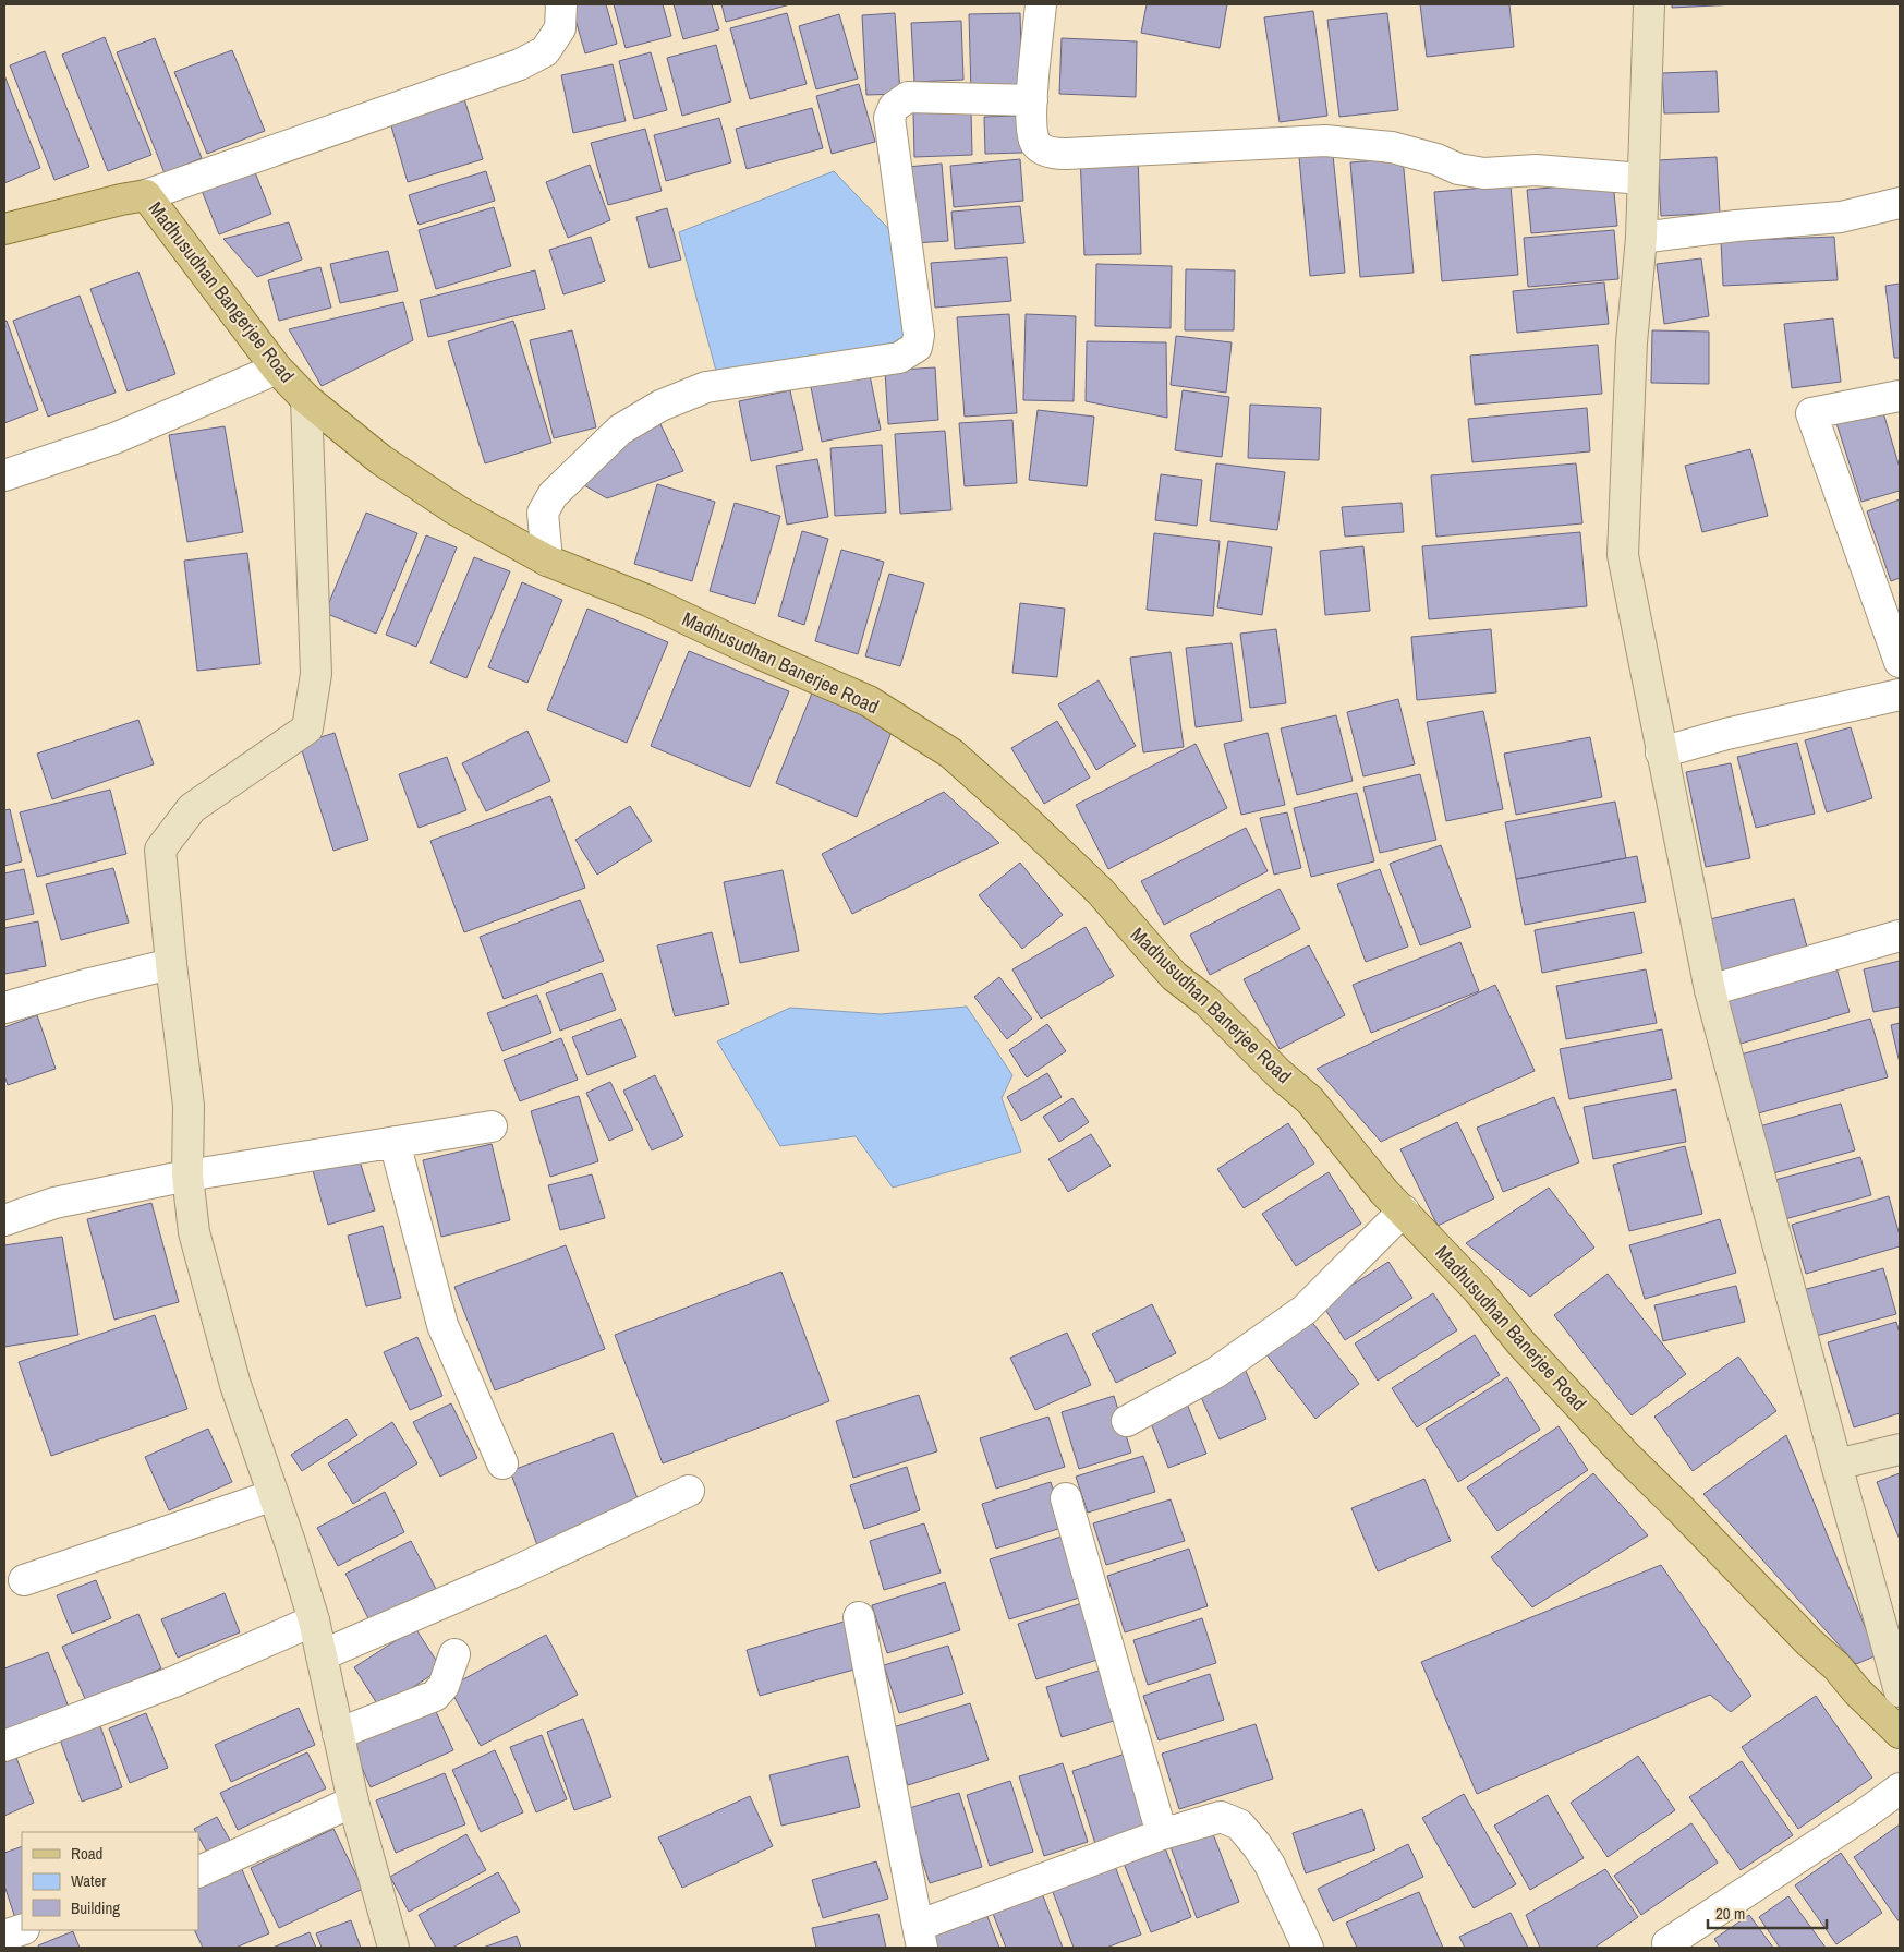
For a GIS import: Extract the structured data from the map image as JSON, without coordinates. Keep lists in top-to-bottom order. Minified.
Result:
{"streets":{"main road":["Madhusudhan Bangerjee Road","Madhusudhan Banerjee Road"]},"crossings":[["Madhusudhan Bangerjee Road","Madhusudhan Banerjee Road"]],"legend":["Road","Water","Building"],"scale_bar":"20 m"}
